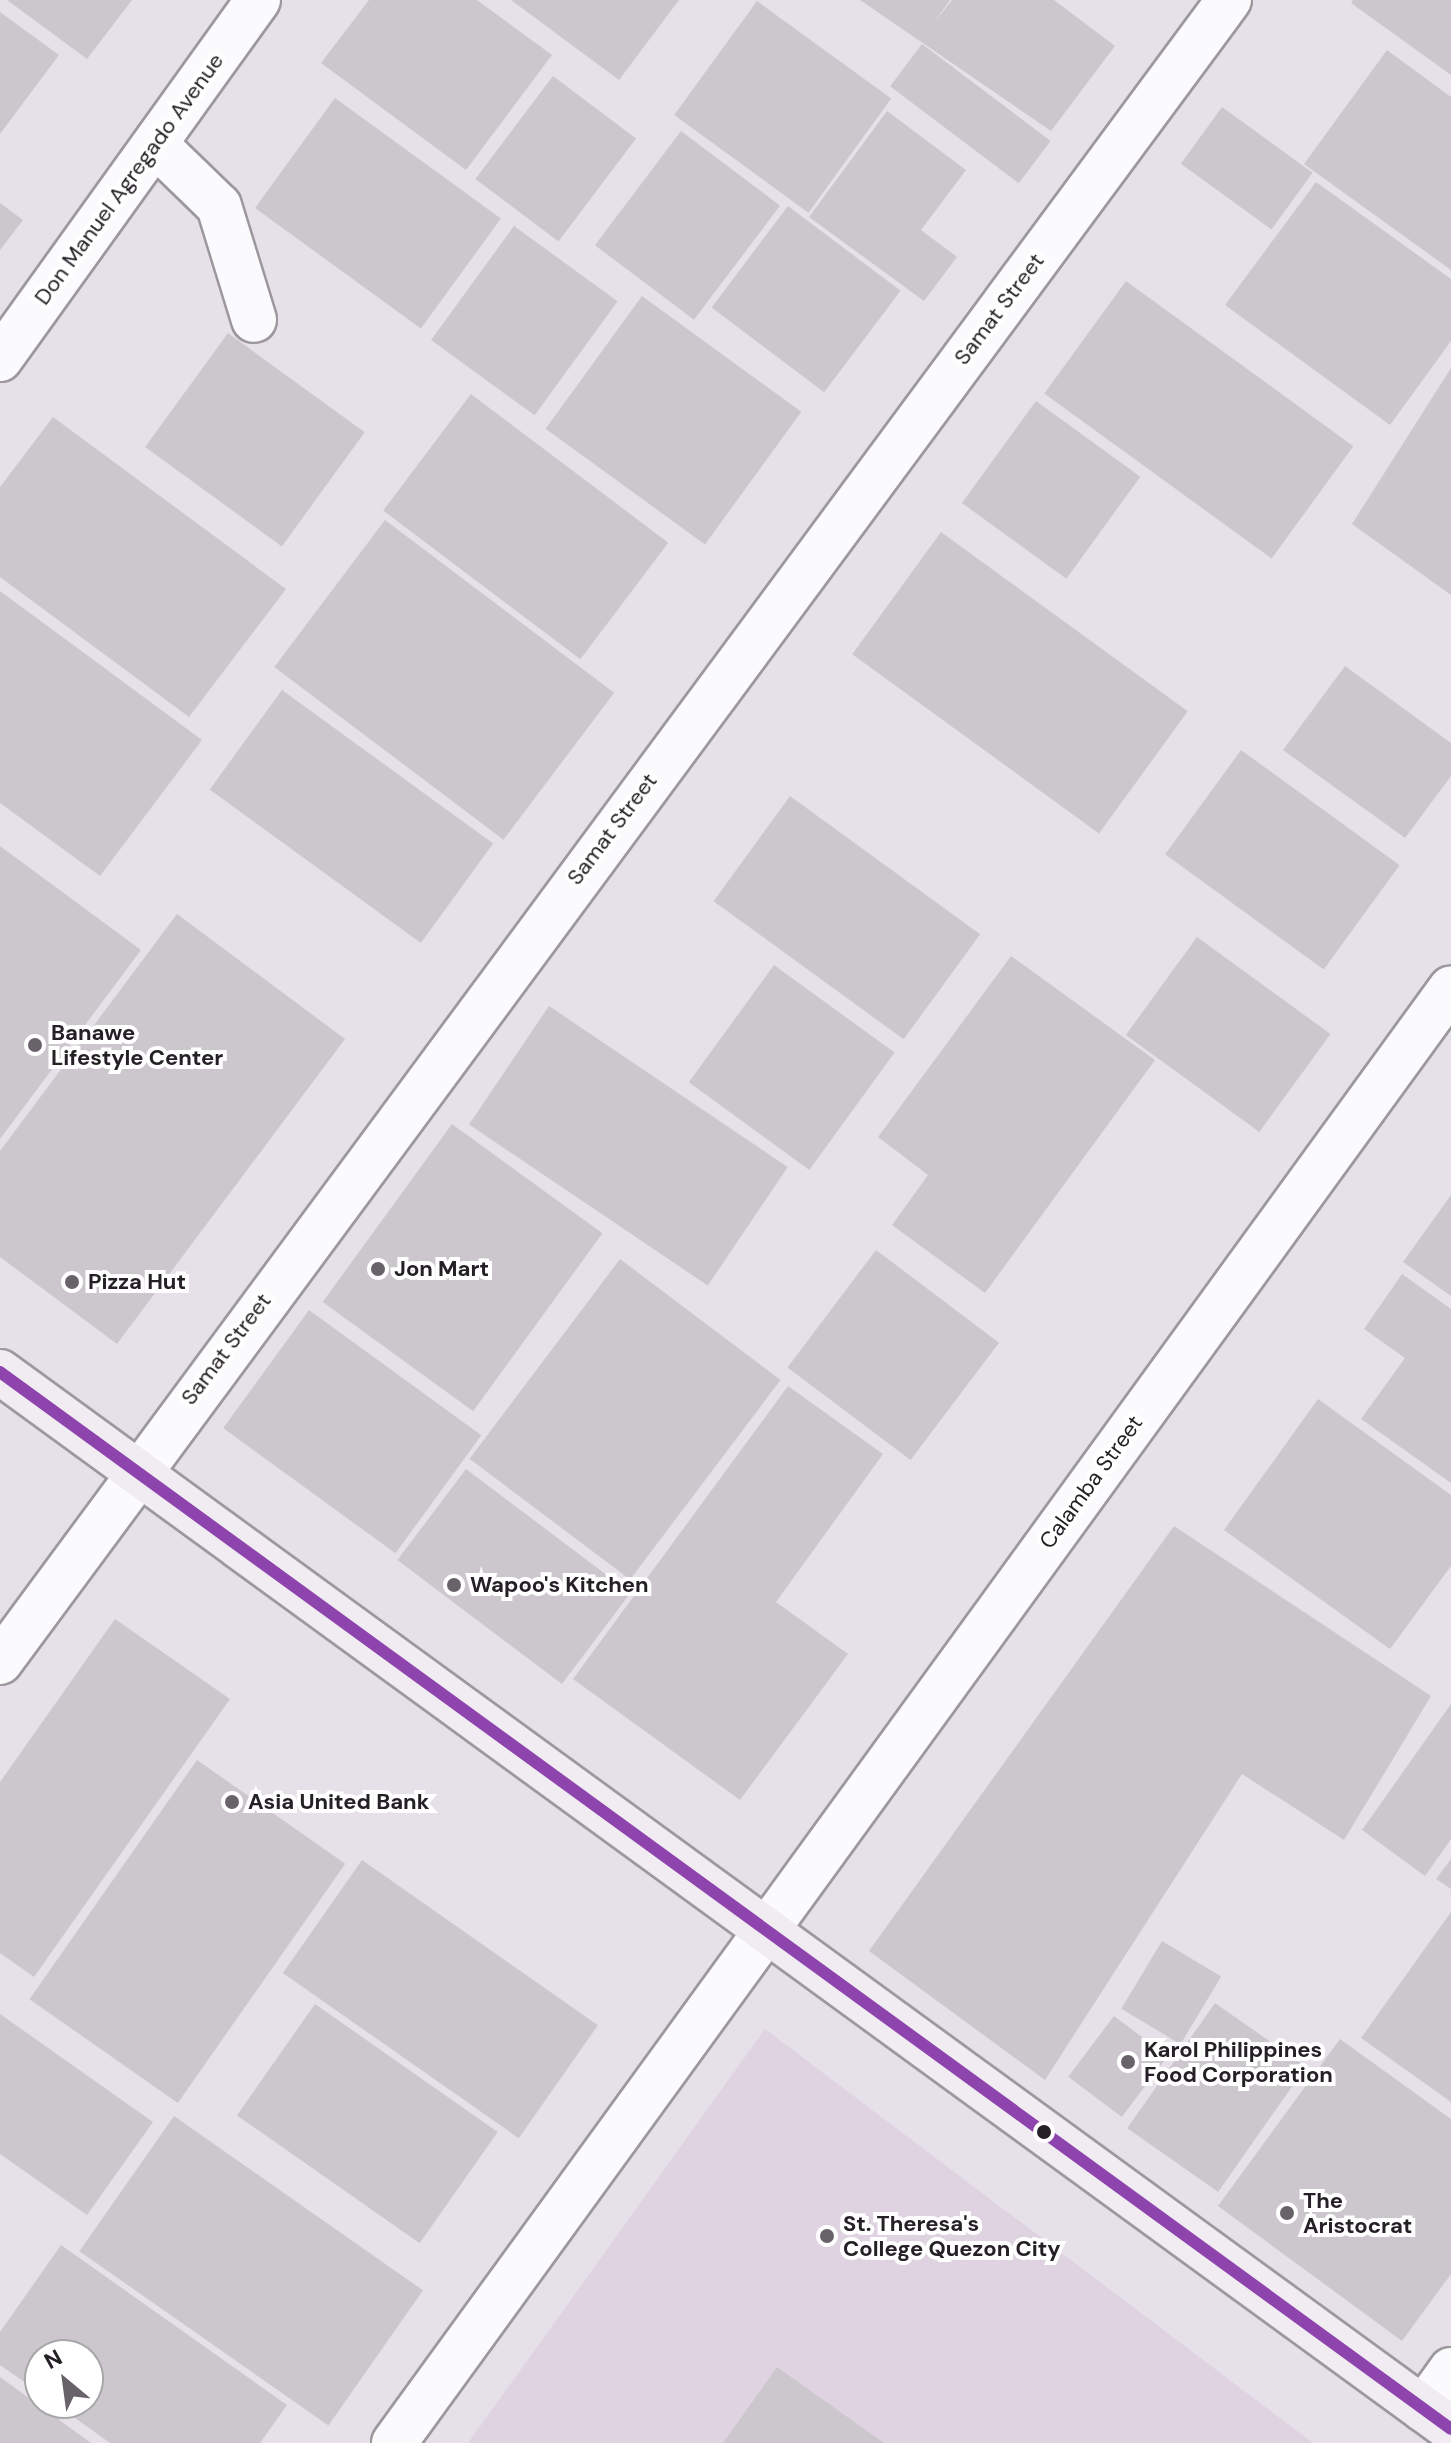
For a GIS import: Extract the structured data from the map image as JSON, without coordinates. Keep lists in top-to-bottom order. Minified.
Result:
{"streets":{"street":["Don Manuel Agregado Avenue","Samat Street","Calamba Street"]},"places":["Banawe Lifestyle Center","Jon Mart","Pizza Hut","Wapoo's Kitchen","Asia United Bank","Karol Philippines Food Corporation","The Aristocrat","St. Theresa's College Quezon City"],"north":"top left"}
